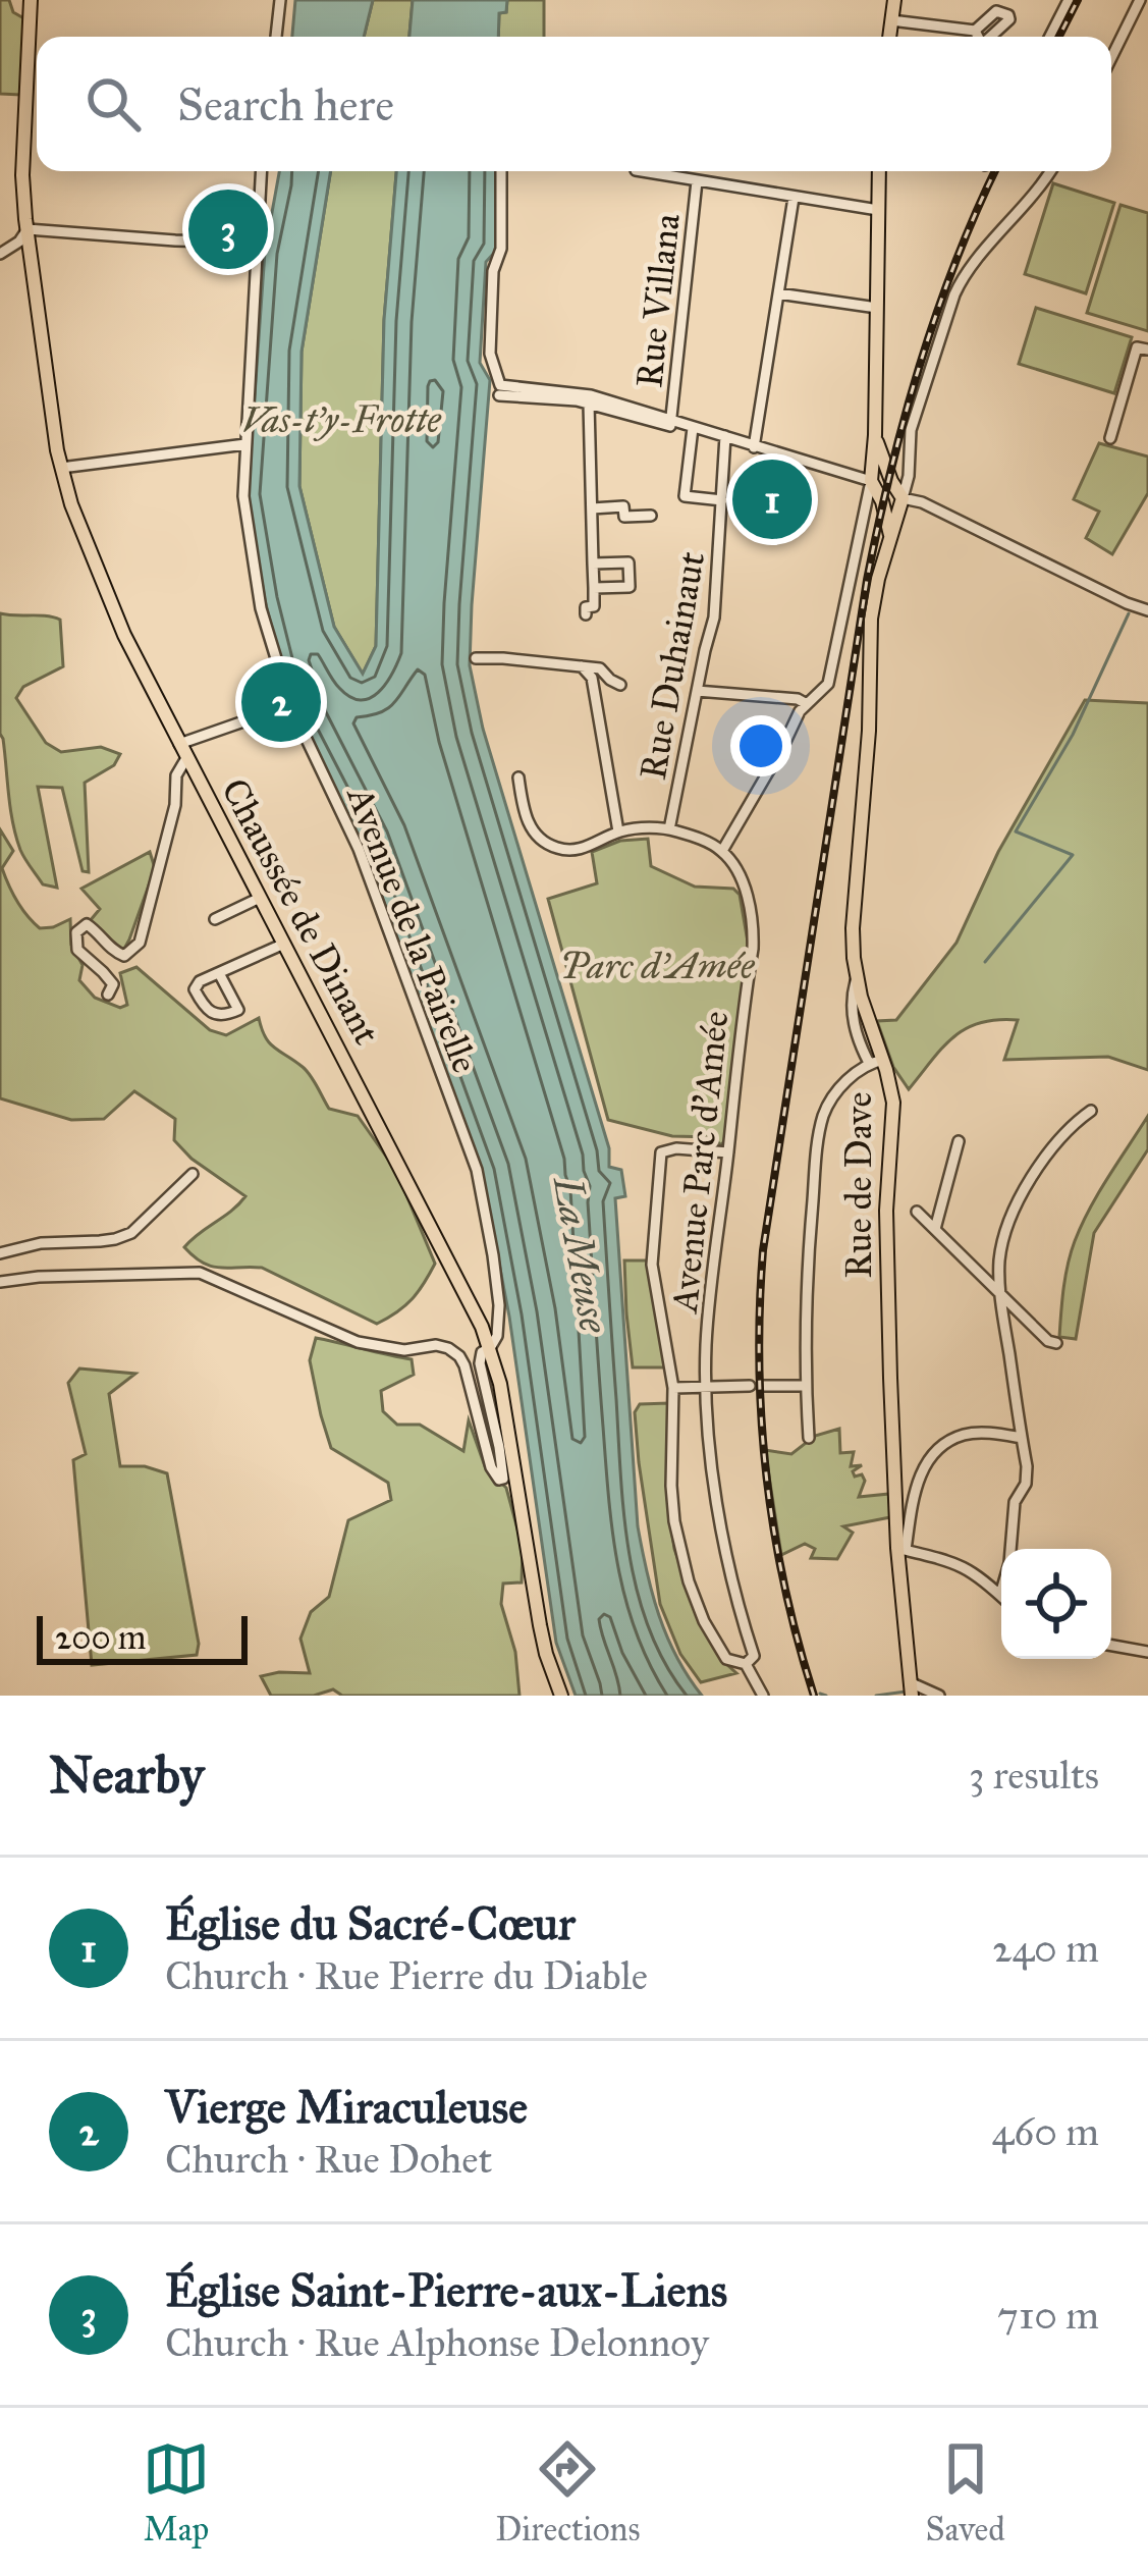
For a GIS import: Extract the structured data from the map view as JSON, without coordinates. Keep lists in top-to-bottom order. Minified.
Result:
{"streets":{"main road":["Chaussée de Dinant","Rue de Dave"],"street":["Rue Villana","Rue Duhainaut","Avenue de la Pairelle","Avenue Parc d'Amée"]},"crossings":[["Chaussée de Dinant","Avenue de la Pairelle"]],"water":["La Meuse"],"parks":["Vas-t'y-Frotte","Parc d'Amée"],"scale_bar":"200 m","page":{"search":"Search here","pins":["3","1","2"],"scale":"200 m","heading":["Nearby","3 results"],"list":[{"mark":"1","name":"Église du Sacré-Cœur","note":"Church · Rue Pierre du Diable","value":"240 m"},{"mark":"2","name":"Vierge Miraculeuse","note":"Church · Rue Dohet","value":"460 m"},{"mark":"3","name":"Église Saint-Pierre-aux-Liens","note":"Church · Rue Alphonse Delonnoy","value":"710 m"}],"nav":["Map","Directions","Saved"]}}
